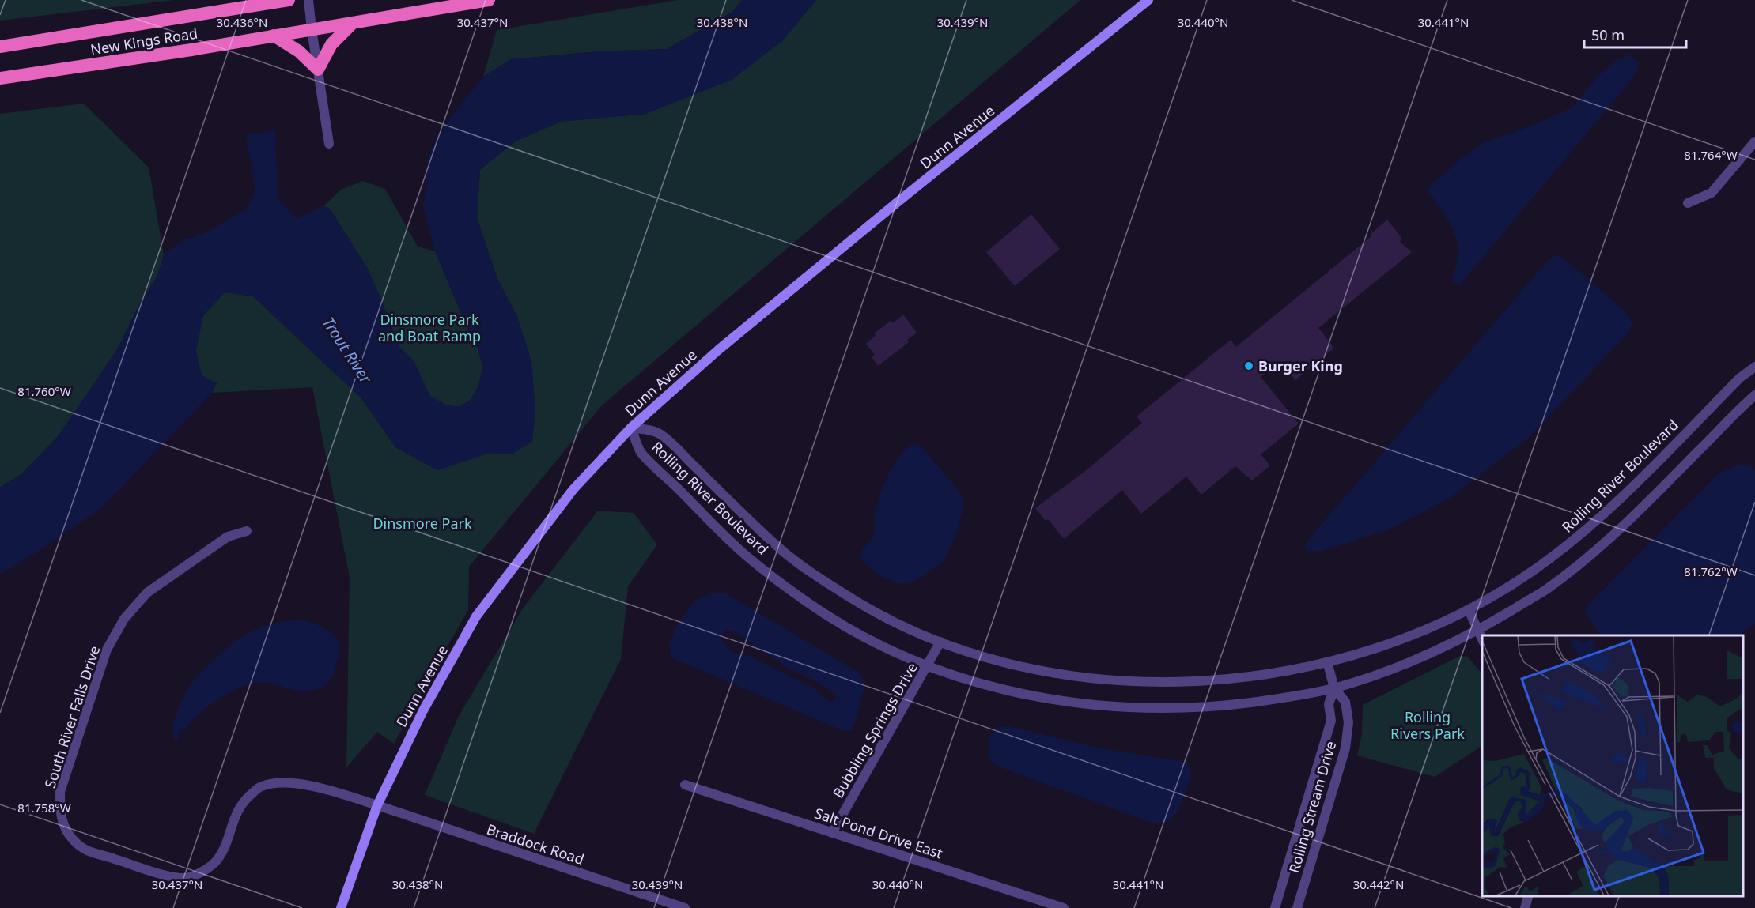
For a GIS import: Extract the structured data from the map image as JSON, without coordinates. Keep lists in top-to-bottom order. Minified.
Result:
{"streets":{"highway":["New Kings Road"],"main road":["Dunn Avenue"],"street":["Rolling River Boulevard","South River Falls Drive","Bubbling Springs Drive","Rolling Stream Drive","Salt Pond Drive East","Braddock Road"]},"crossings":[["Dunn Avenue","Rolling River Boulevard"],["Dunn Avenue","South River Falls Drive"],["Dunn Avenue","Braddock Road"],["Rolling River Boulevard","Bubbling Springs Drive"],["Rolling River Boulevard","Rolling Stream Drive"],["South River Falls Drive","Braddock Road"],["Bubbling Springs Drive","Salt Pond Drive East"]],"water":["Trout River"],"parks":["Dinsmore Park and Boat Ramp","Dinsmore Park","Rolling Rivers Park"],"places":["Burger King"],"scale_bar":"50 m","coordinates":["30.436°N","30.437°N","30.440°N","30.441°N","30.438°N","30.439°N","81.764°W","81.760°W","81.762°W","81.758°W","30.442°N"]}
